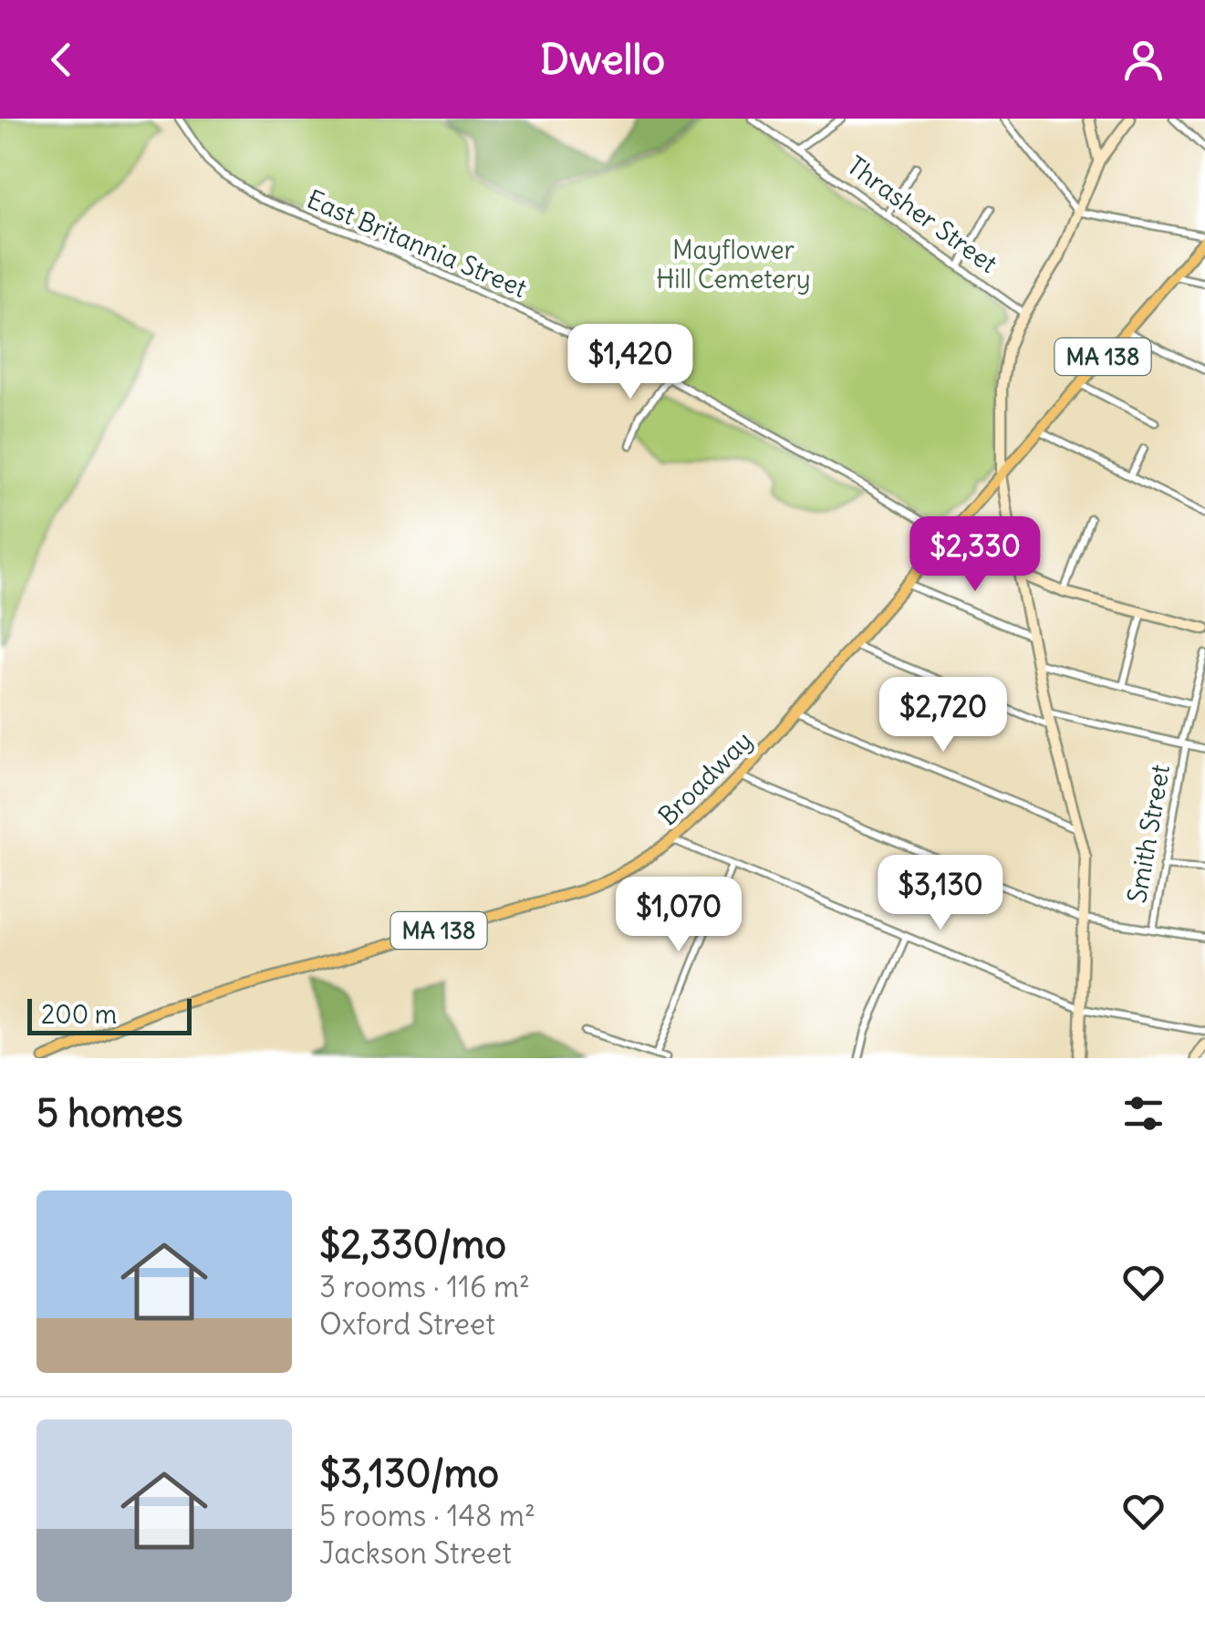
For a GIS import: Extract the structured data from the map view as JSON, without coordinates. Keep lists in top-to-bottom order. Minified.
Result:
{"streets":{"main road":["MA 138","Broadway"],"street":["Thrasher Street","East Britannia Street","Smith Street"]},"crossings":[["East Britannia Street","Broadway"]],"parks":["Mayflower Hill Cemetery"],"scale_bar":"200 m","page":{"header":"Dwello","price":["$1,420","$2,330","$2,720","$3,130","$1,070"],"scale":"200 m","heading":"5 homes","list":[{"name":"$2,330/mo","note":"3 rooms · 116 m² · Oxford Street"},{"name":"$3,130/mo","note":"5 rooms · 148 m² · Jackson Street"}]}}
